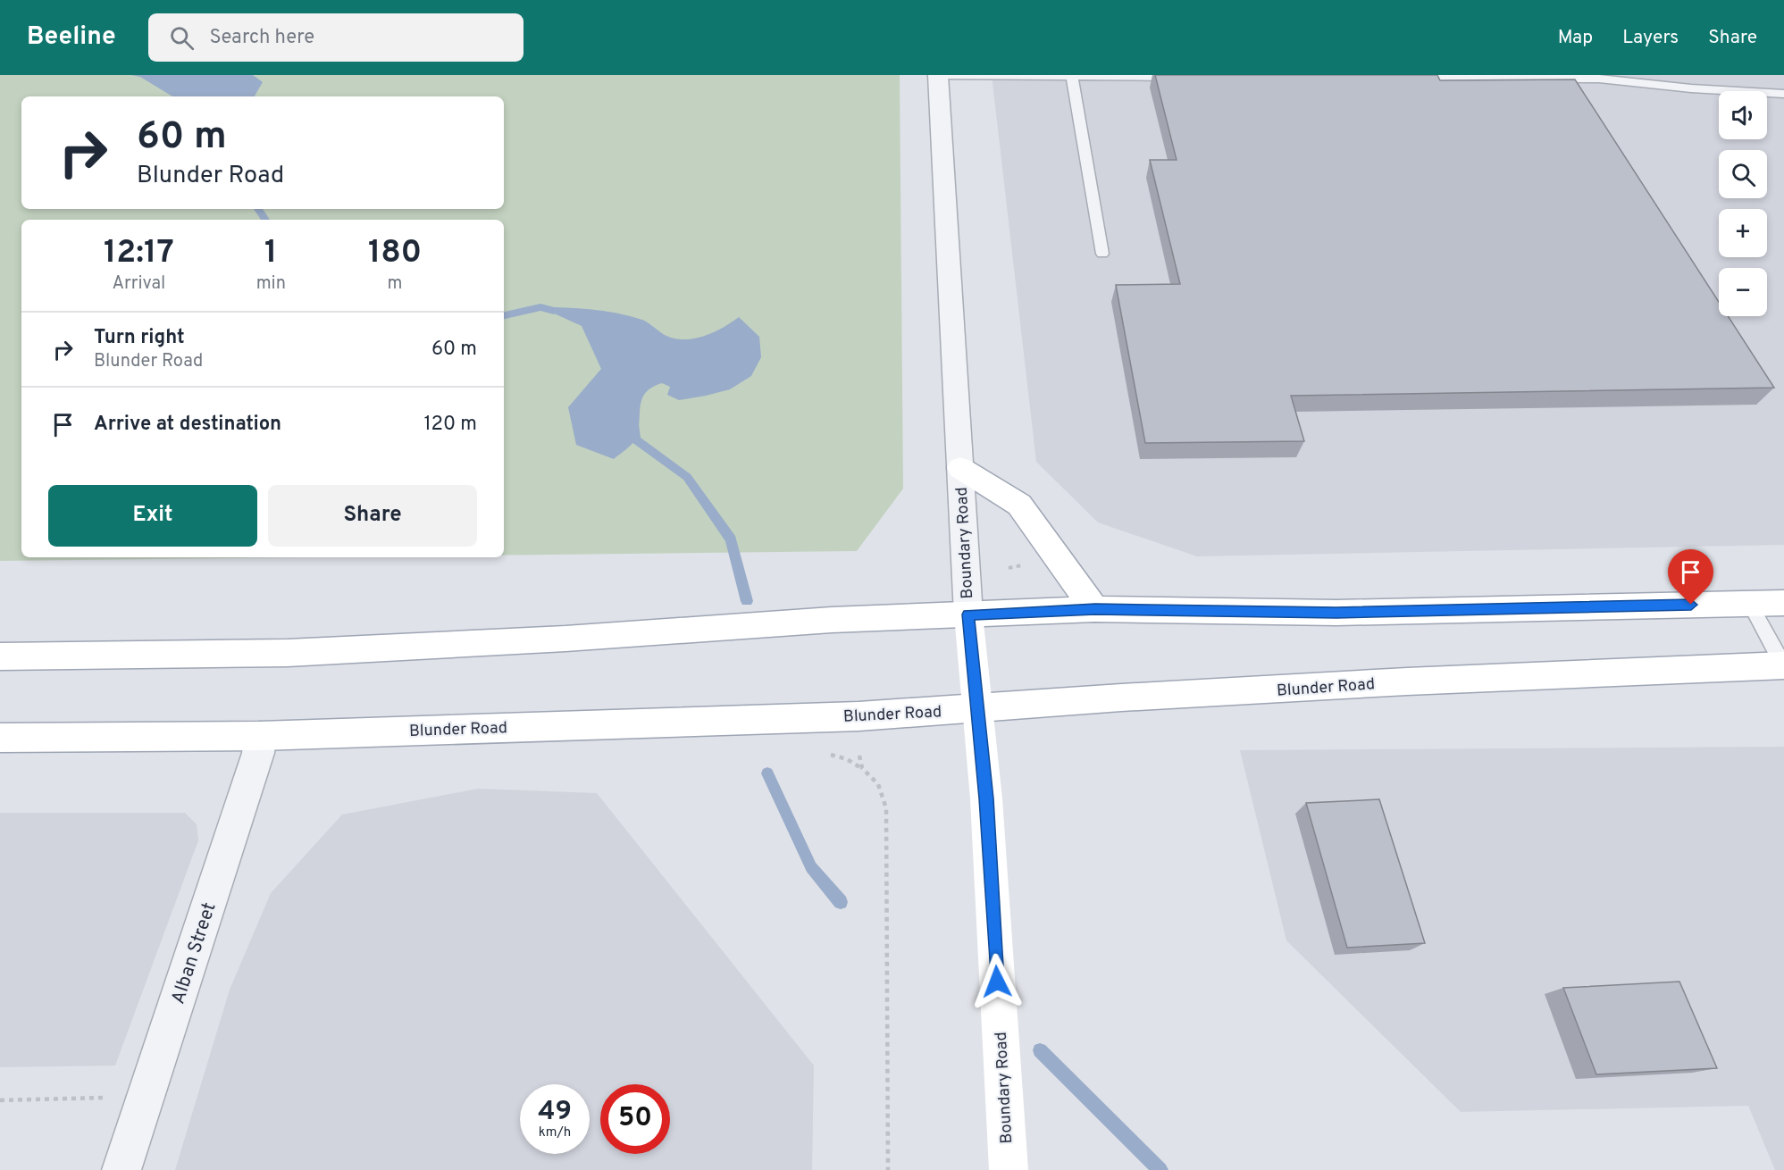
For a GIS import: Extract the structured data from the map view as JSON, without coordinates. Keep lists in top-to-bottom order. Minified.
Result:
{"streets":{"main road":["Boundary Road","Blunder Road"],"street":["Alban Street"]},"crossings":[["Boundary Road","Blunder Road"],["Blunder Road","Alban Street"]],"page":{"header":"Beeline","search":"Search here","nav":["Map","Layers","Share"],"map_buttons":["+","−"],"turn":["60 m","Blunder Road"],"eta":["12:17","Arrival","1","min","180","m"],"list":[{"name":"Turn right","note":"Blunder Road","value":"60 m"},{"name":"Arrive at destination","value":"120 m"}],"buttons":["Exit","Share"],"speed":"49 km/h","limit":"50"}}
